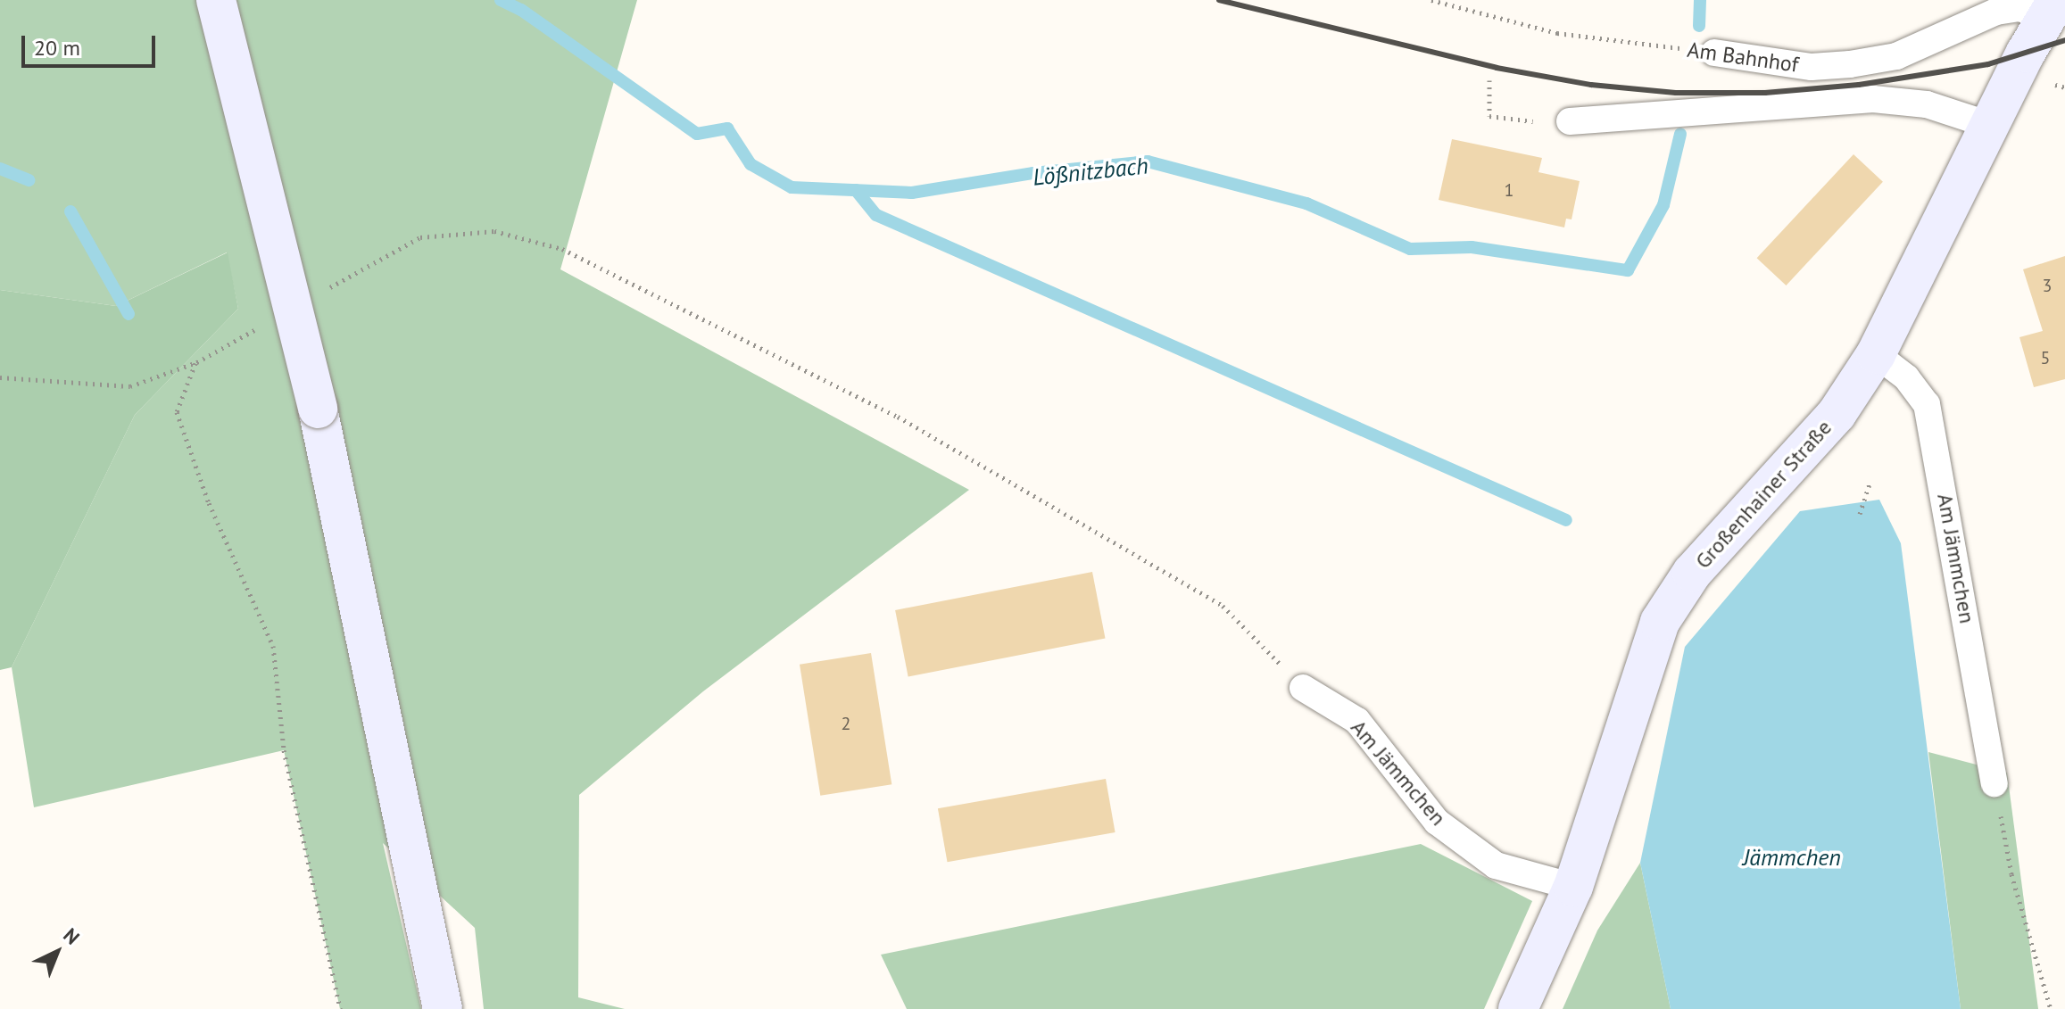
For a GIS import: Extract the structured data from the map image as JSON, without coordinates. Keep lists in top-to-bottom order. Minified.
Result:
{"streets":{"street":["Großenhainer Straße"],"lane":["Am Bahnhof","Am Jämmchen"]},"crossings":[["Am Bahnhof","Großenhainer Straße"],["Großenhainer Straße","Am Jämmchen"]],"water":["Lößnitzbach","Jämmchen"],"house_numbers":["1","3","5","2"],"scale_bar":"20 m","north":"top right"}
